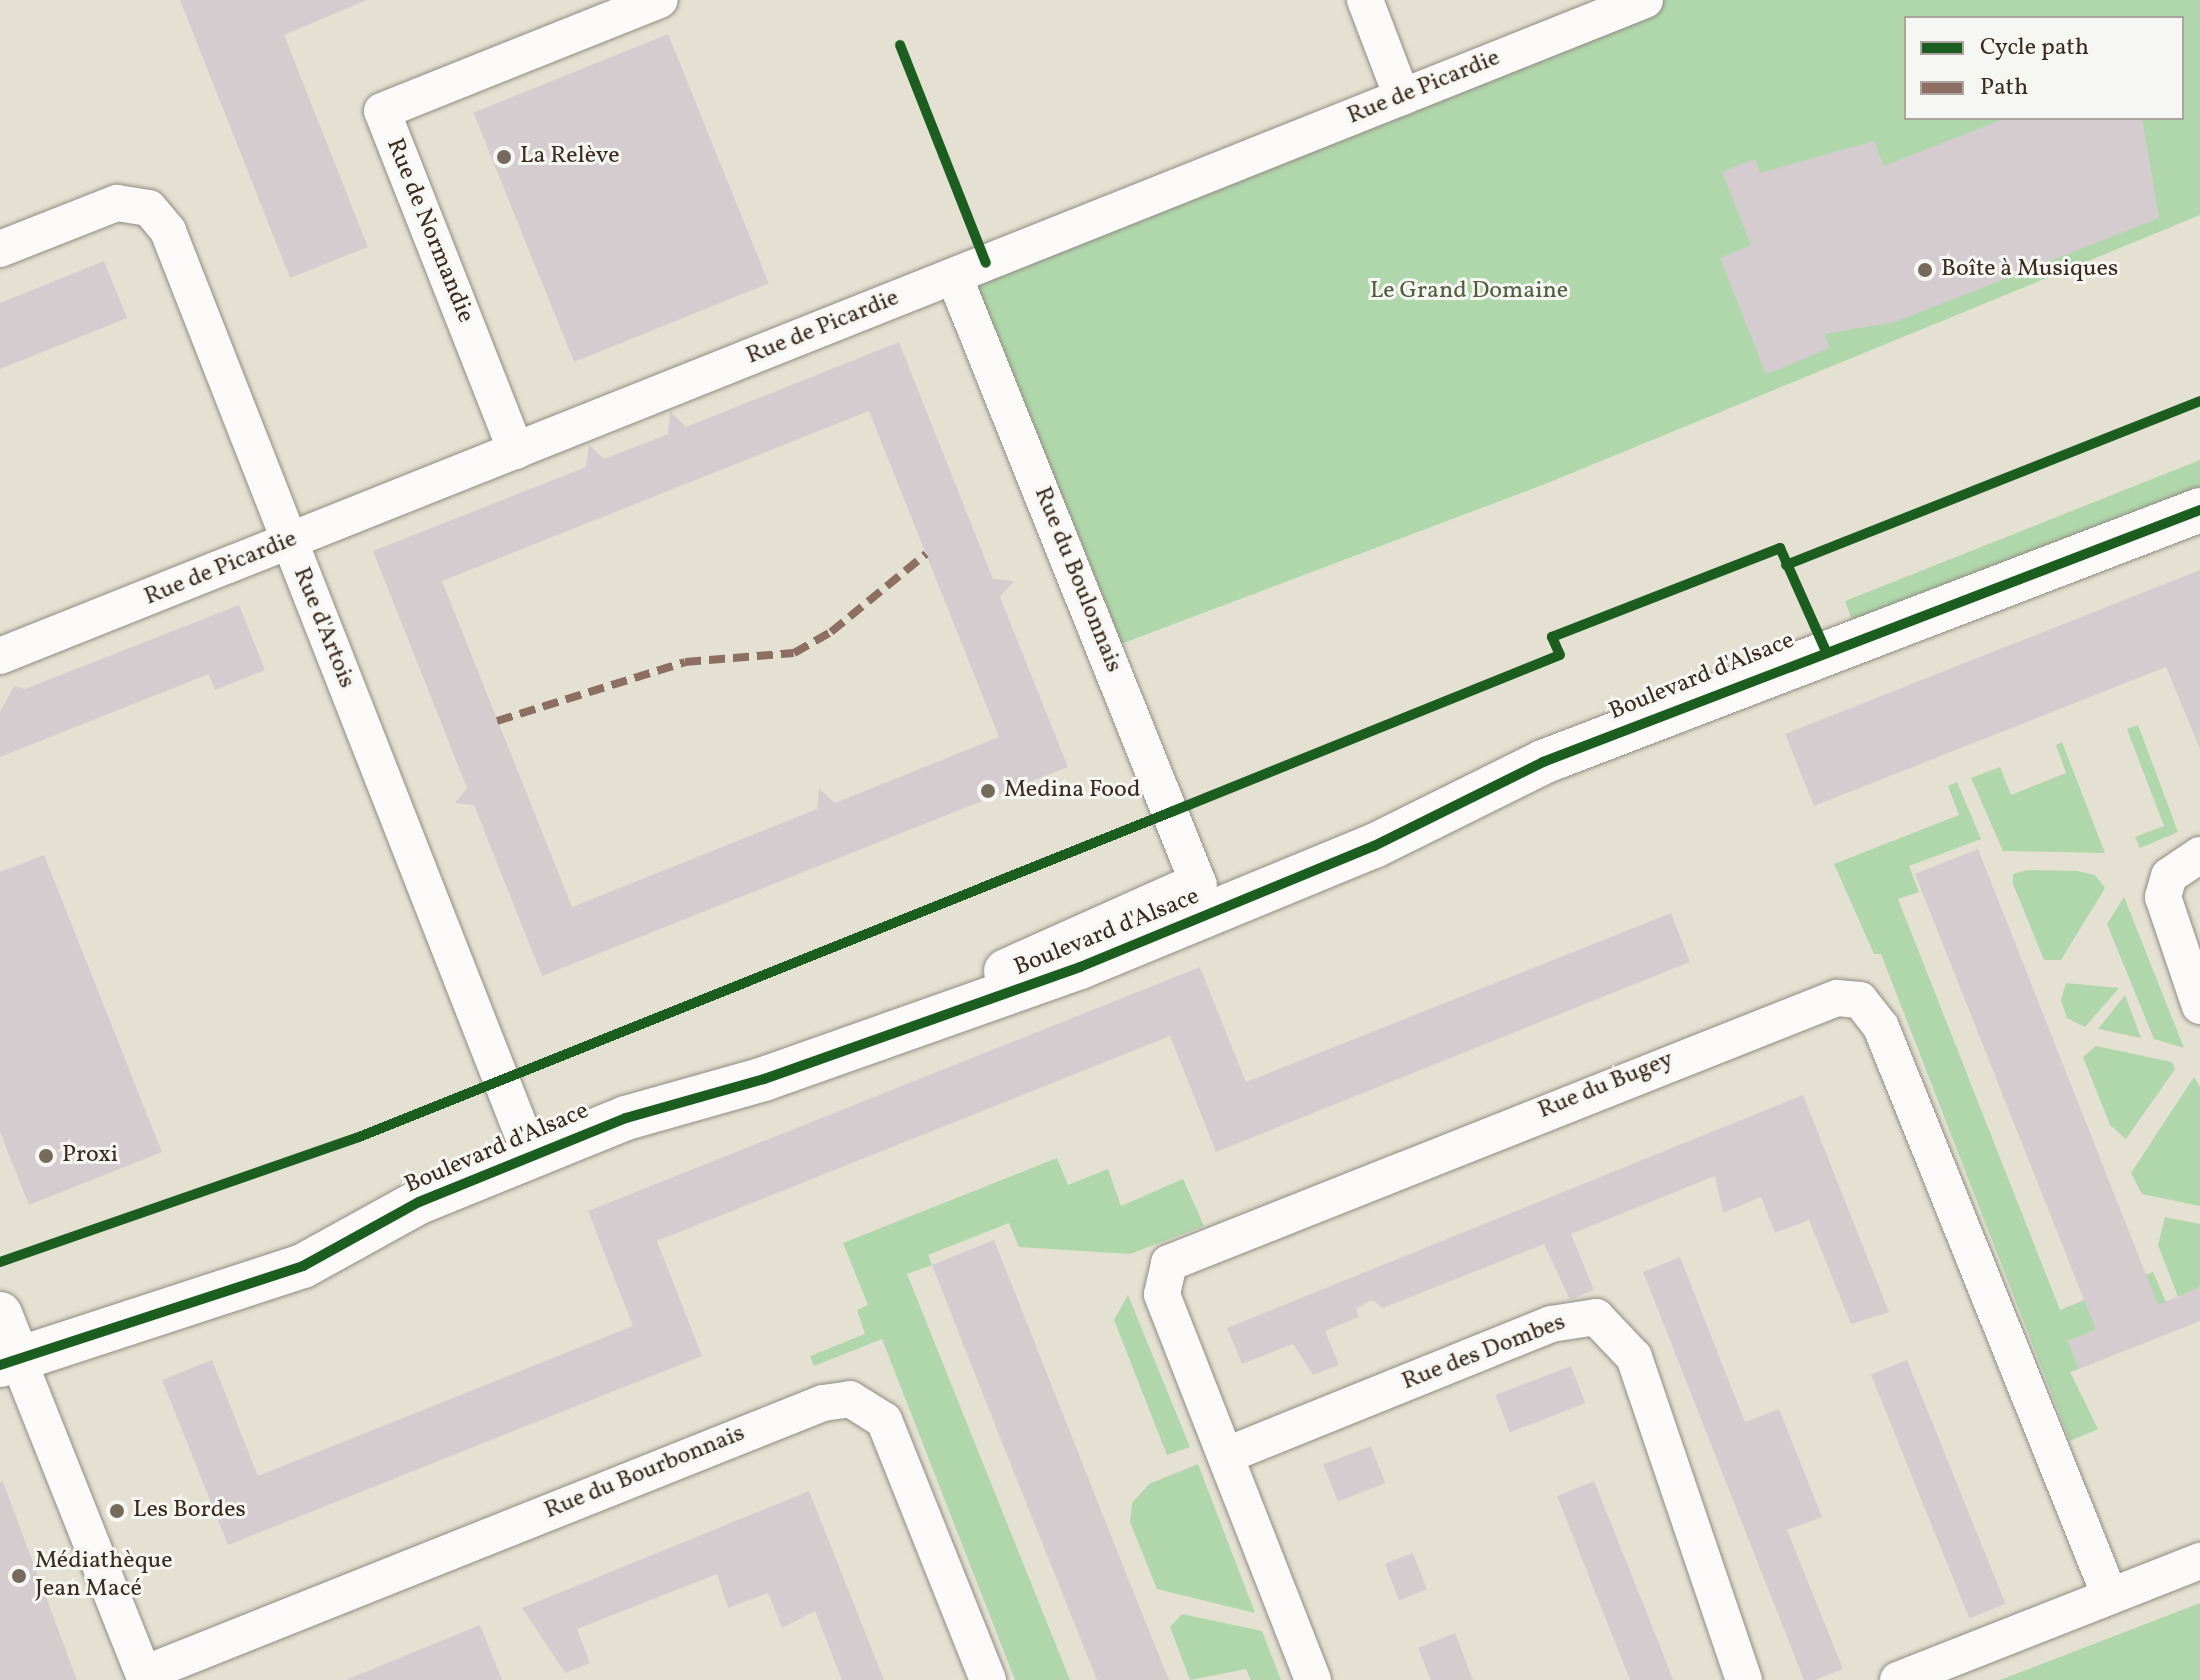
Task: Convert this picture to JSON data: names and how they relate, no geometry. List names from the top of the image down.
{
  "streets": {
    "street": [
      "Rue de Picardie",
      "Rue de Normandie",
      "Rue du Boulonnais",
      "Rue d'Artois",
      "Boulevard d'Alsace",
      "Rue du Bugey",
      "Rue des Dombes",
      "Rue du Bourbonnais"
    ]
  },
  "crossings": [
    ["Rue de Picardie", "Rue de Normandie"],
    ["Rue de Picardie", "Rue du Boulonnais"],
    ["Rue de Picardie", "Rue d'Artois"],
    ["Rue du Boulonnais", "Boulevard d'Alsace"],
    ["Rue d'Artois", "Boulevard d'Alsace"],
    ["Rue du Bugey", "Rue des Dombes"]
  ],
  "parks": ["Le Grand Domaine"],
  "places": [
    "La Relève",
    "Boîte à Musiques",
    "Medina Food",
    "Proxi",
    "Les Bordes",
    "Médiathèque Jean Macé"
  ],
  "legend": ["Cycle path", "Path"]
}
